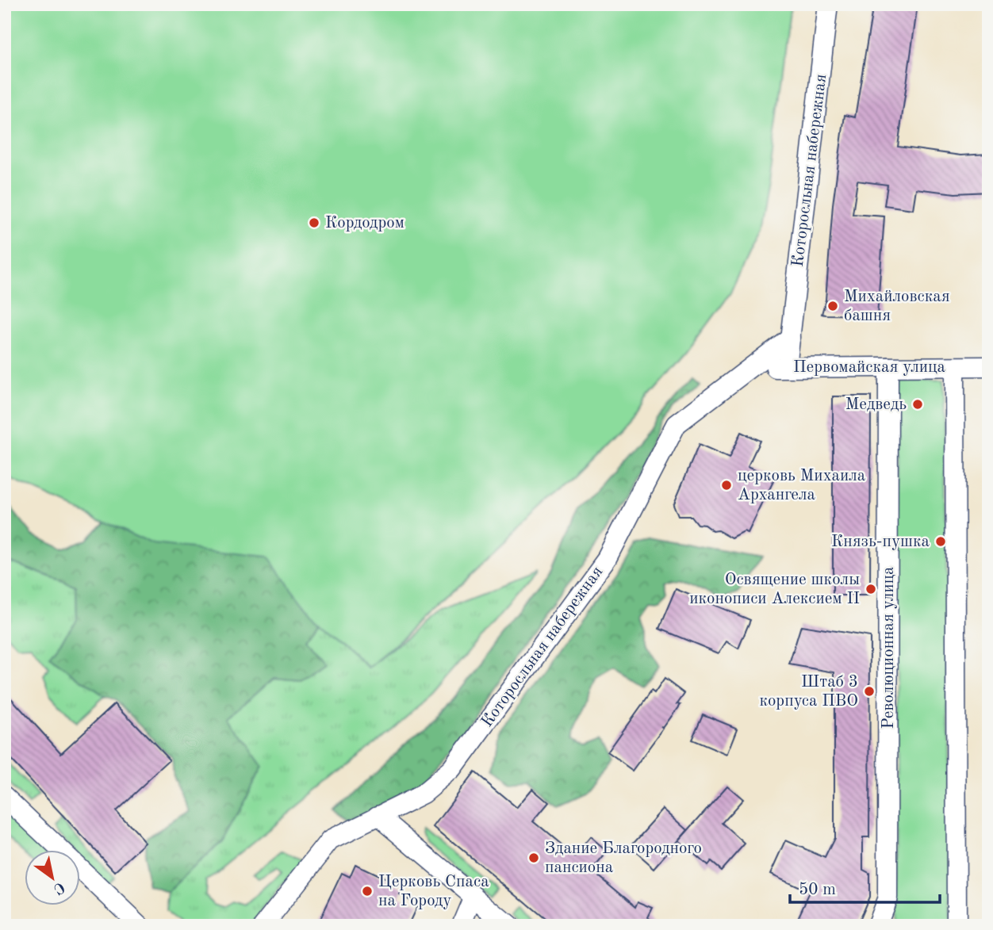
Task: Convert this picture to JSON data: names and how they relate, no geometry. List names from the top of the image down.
{
  "streets": {
    "street": ["Которосльная набережная", "Первомайская улица", "Революционная улица"]
  },
  "crossings": [
    ["Которосльная набережная", "Первомайская улица"],
    ["Первомайская улица", "Революционная улица"]
  ],
  "places": [
    "Кордодром",
    "Михайловская башня",
    "Медведь",
    "церковь Михаила Архангела",
    "Князь-пушка",
    "Освящение школы иконописи Алексием II",
    "Штаб 3 корпуса ПВО",
    "Здание Благородного пансиона",
    "Церковь Спаса на Городу"
  ],
  "scale_bar": "50 m",
  "north": "bottom right"
}
